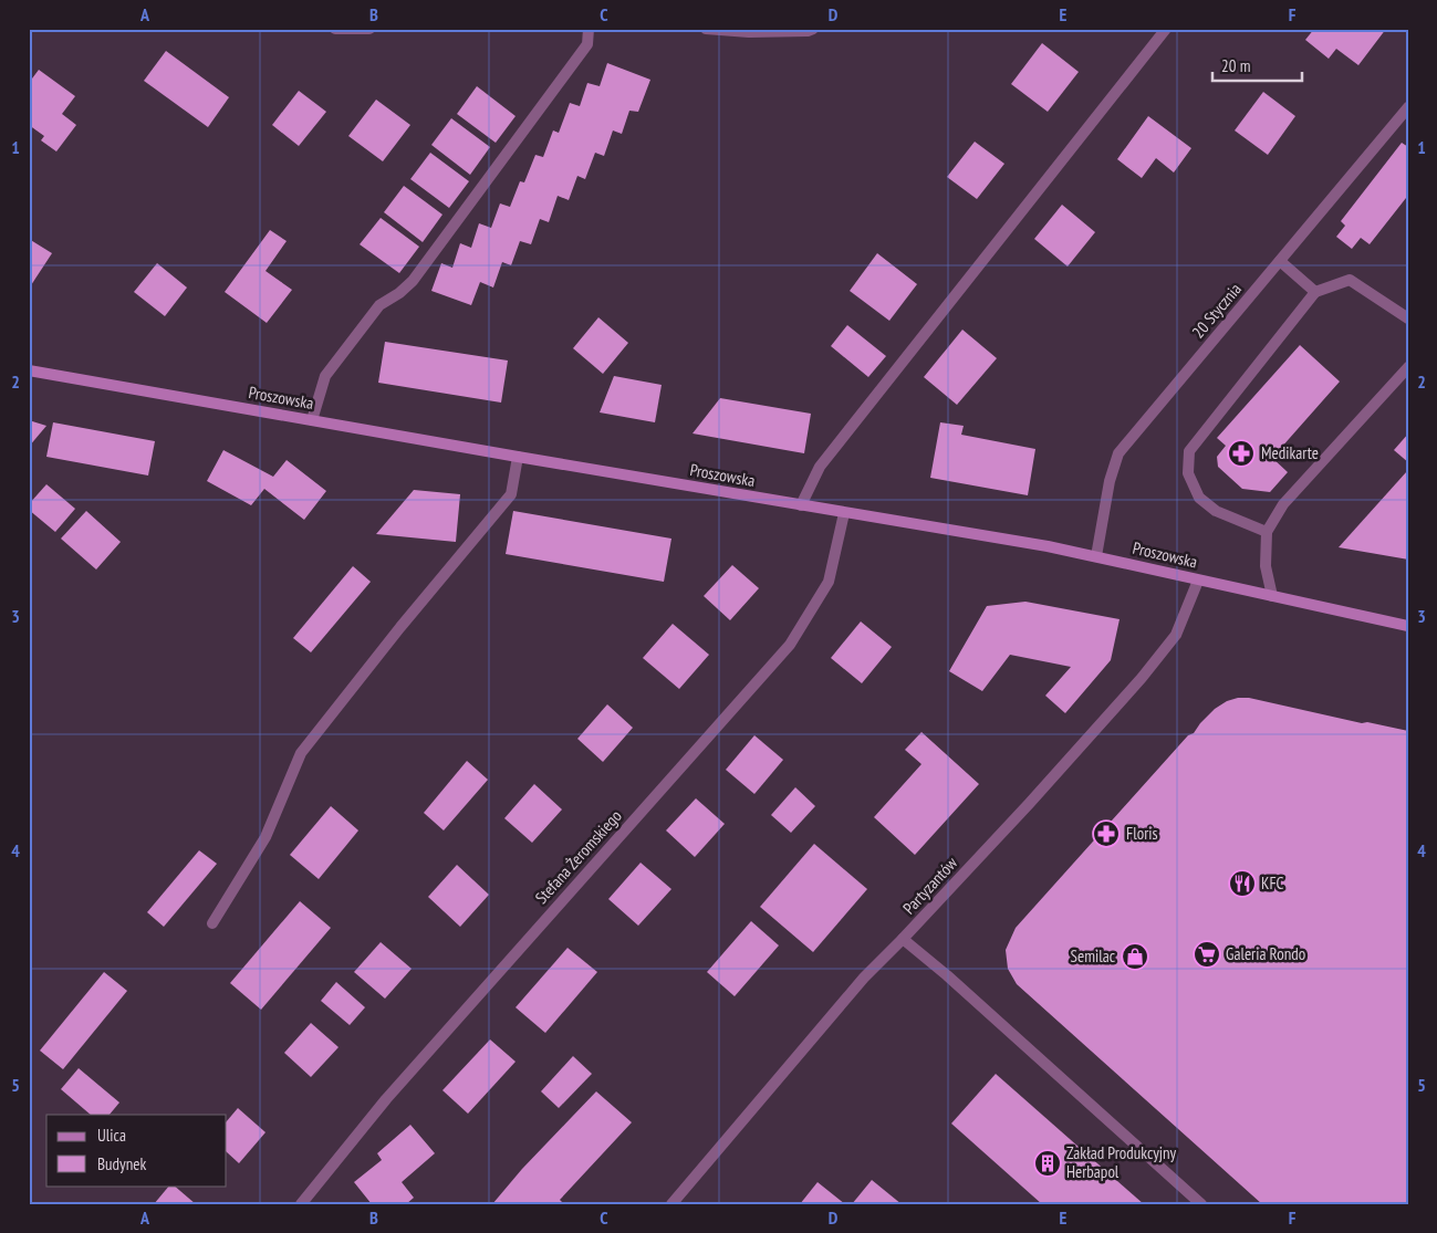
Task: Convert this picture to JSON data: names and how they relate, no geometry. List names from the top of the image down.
{
  "streets": {
    "main road": ["Proszowska"],
    "street": ["20 Stycznia", "Stefana Żeromskiego", "Partyzantów"]
  },
  "crossings": [
    ["20 Stycznia", "Proszowska"],
    ["Proszowska", "Stefana Żeromskiego"],
    ["Proszowska", "Partyzantów"]
  ],
  "places": {
    "pharmacy": ["Medikarte", "Floris"],
    "restaurant": ["KFC"],
    "supermarket": ["Galeria Rondo"],
    "shop": ["Semilac"],
    "building": ["Zakład Produkcyjny Herbapol"]
  },
  "legend": ["Ulica", "Budynek"],
  "scale_bar": "20 m",
  "grid": {
    "columns": [
      "A",
      "B",
      "C",
      "D",
      "E",
      "F"
    ],
    "rows": [
      "1",
      "2",
      "3",
      "4",
      "5"
    ]
  }
}
